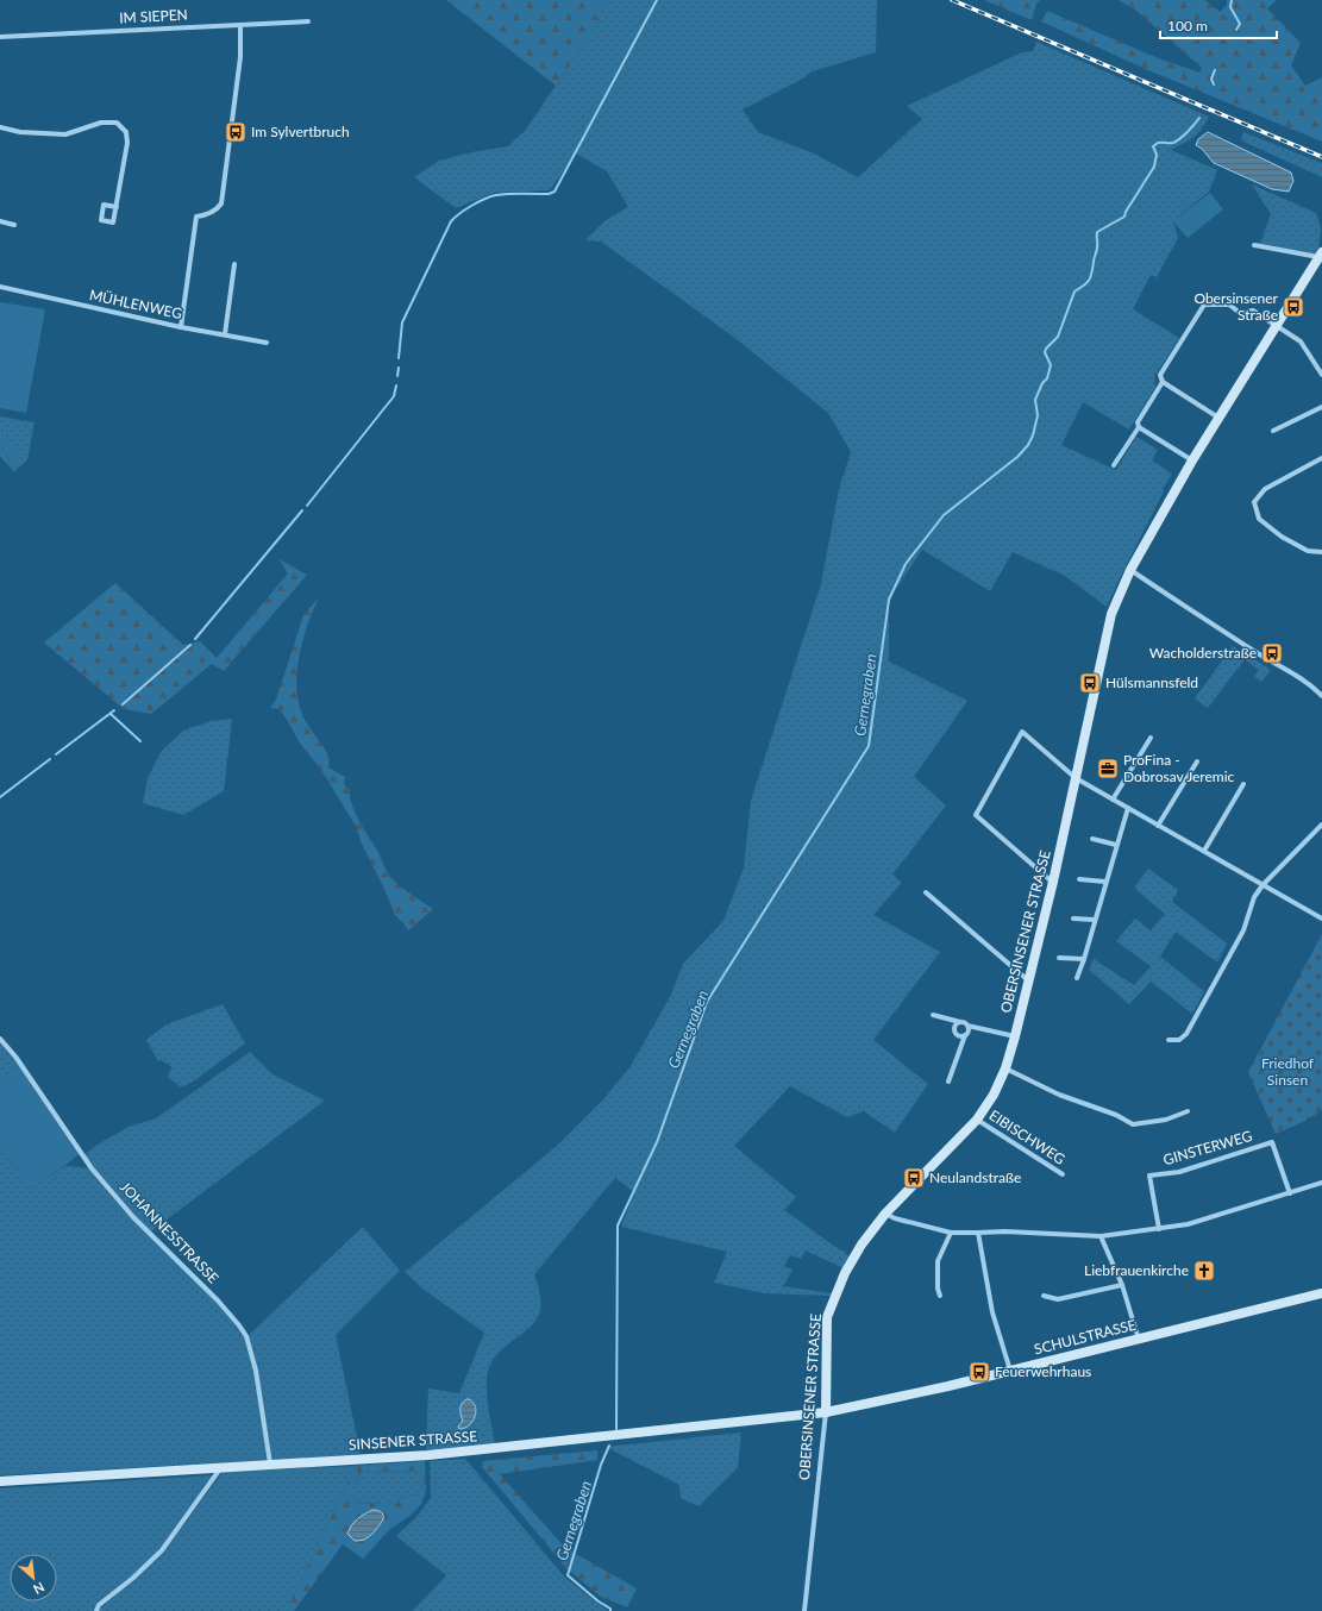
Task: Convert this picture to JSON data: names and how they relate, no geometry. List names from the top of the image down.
{
  "streets": {
    "main road": ["OBERSINSENER STRASSE", "SCHULSTRASSE", "SINSENER STRASSE"],
    "street": [
      "IM SIEPEN",
      "MÜHLENWEG",
      "EIBISCHWEG",
      "GINSTERWEG",
      "JOHANNESSTRASSE"
    ]
  },
  "crossings": [
    ["OBERSINSENER STRASSE", "EIBISCHWEG"],
    ["OBERSINSENER STRASSE", "SCHULSTRASSE"],
    ["OBERSINSENER STRASSE", "SINSENER STRASSE"],
    ["JOHANNESSTRASSE", "SINSENER STRASSE"],
    ["SCHULSTRASSE", "SINSENER STRASSE"]
  ],
  "water": ["Gernegraben"],
  "parks": ["Friedhof Sinsen"],
  "places": {
    "bus stop": [
      "Im Sylvertbruch",
      "Obersinsener Straße",
      "Wacholderstraße",
      "Hülsmannsfeld",
      "Neulandstraße",
      "Feuerwehrhaus"
    ],
    "office": ["ProFina - Dobrosav Jeremic"],
    "church": ["Liebfrauenkirche"]
  },
  "scale_bar": "100 m",
  "north": "bottom right"
}
